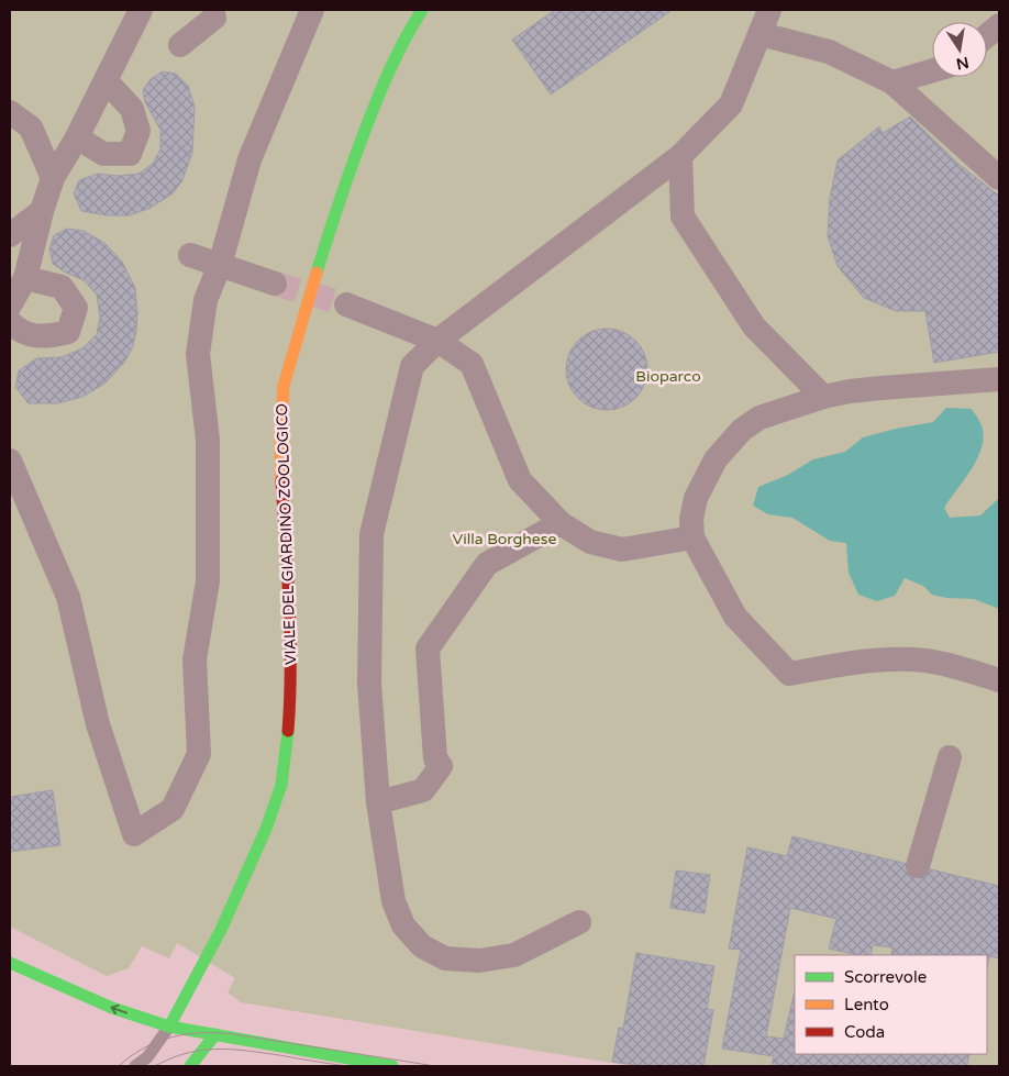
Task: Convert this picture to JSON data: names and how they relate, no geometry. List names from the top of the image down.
{
  "streets": {
    "street": ["VIALE DEL GIARDINO ZOOLOGICO"]
  },
  "parks": ["Bioparco", "Villa Borghese"],
  "legend": ["Scorrevole", "Lento", "Coda"],
  "north": "bottom"
}
